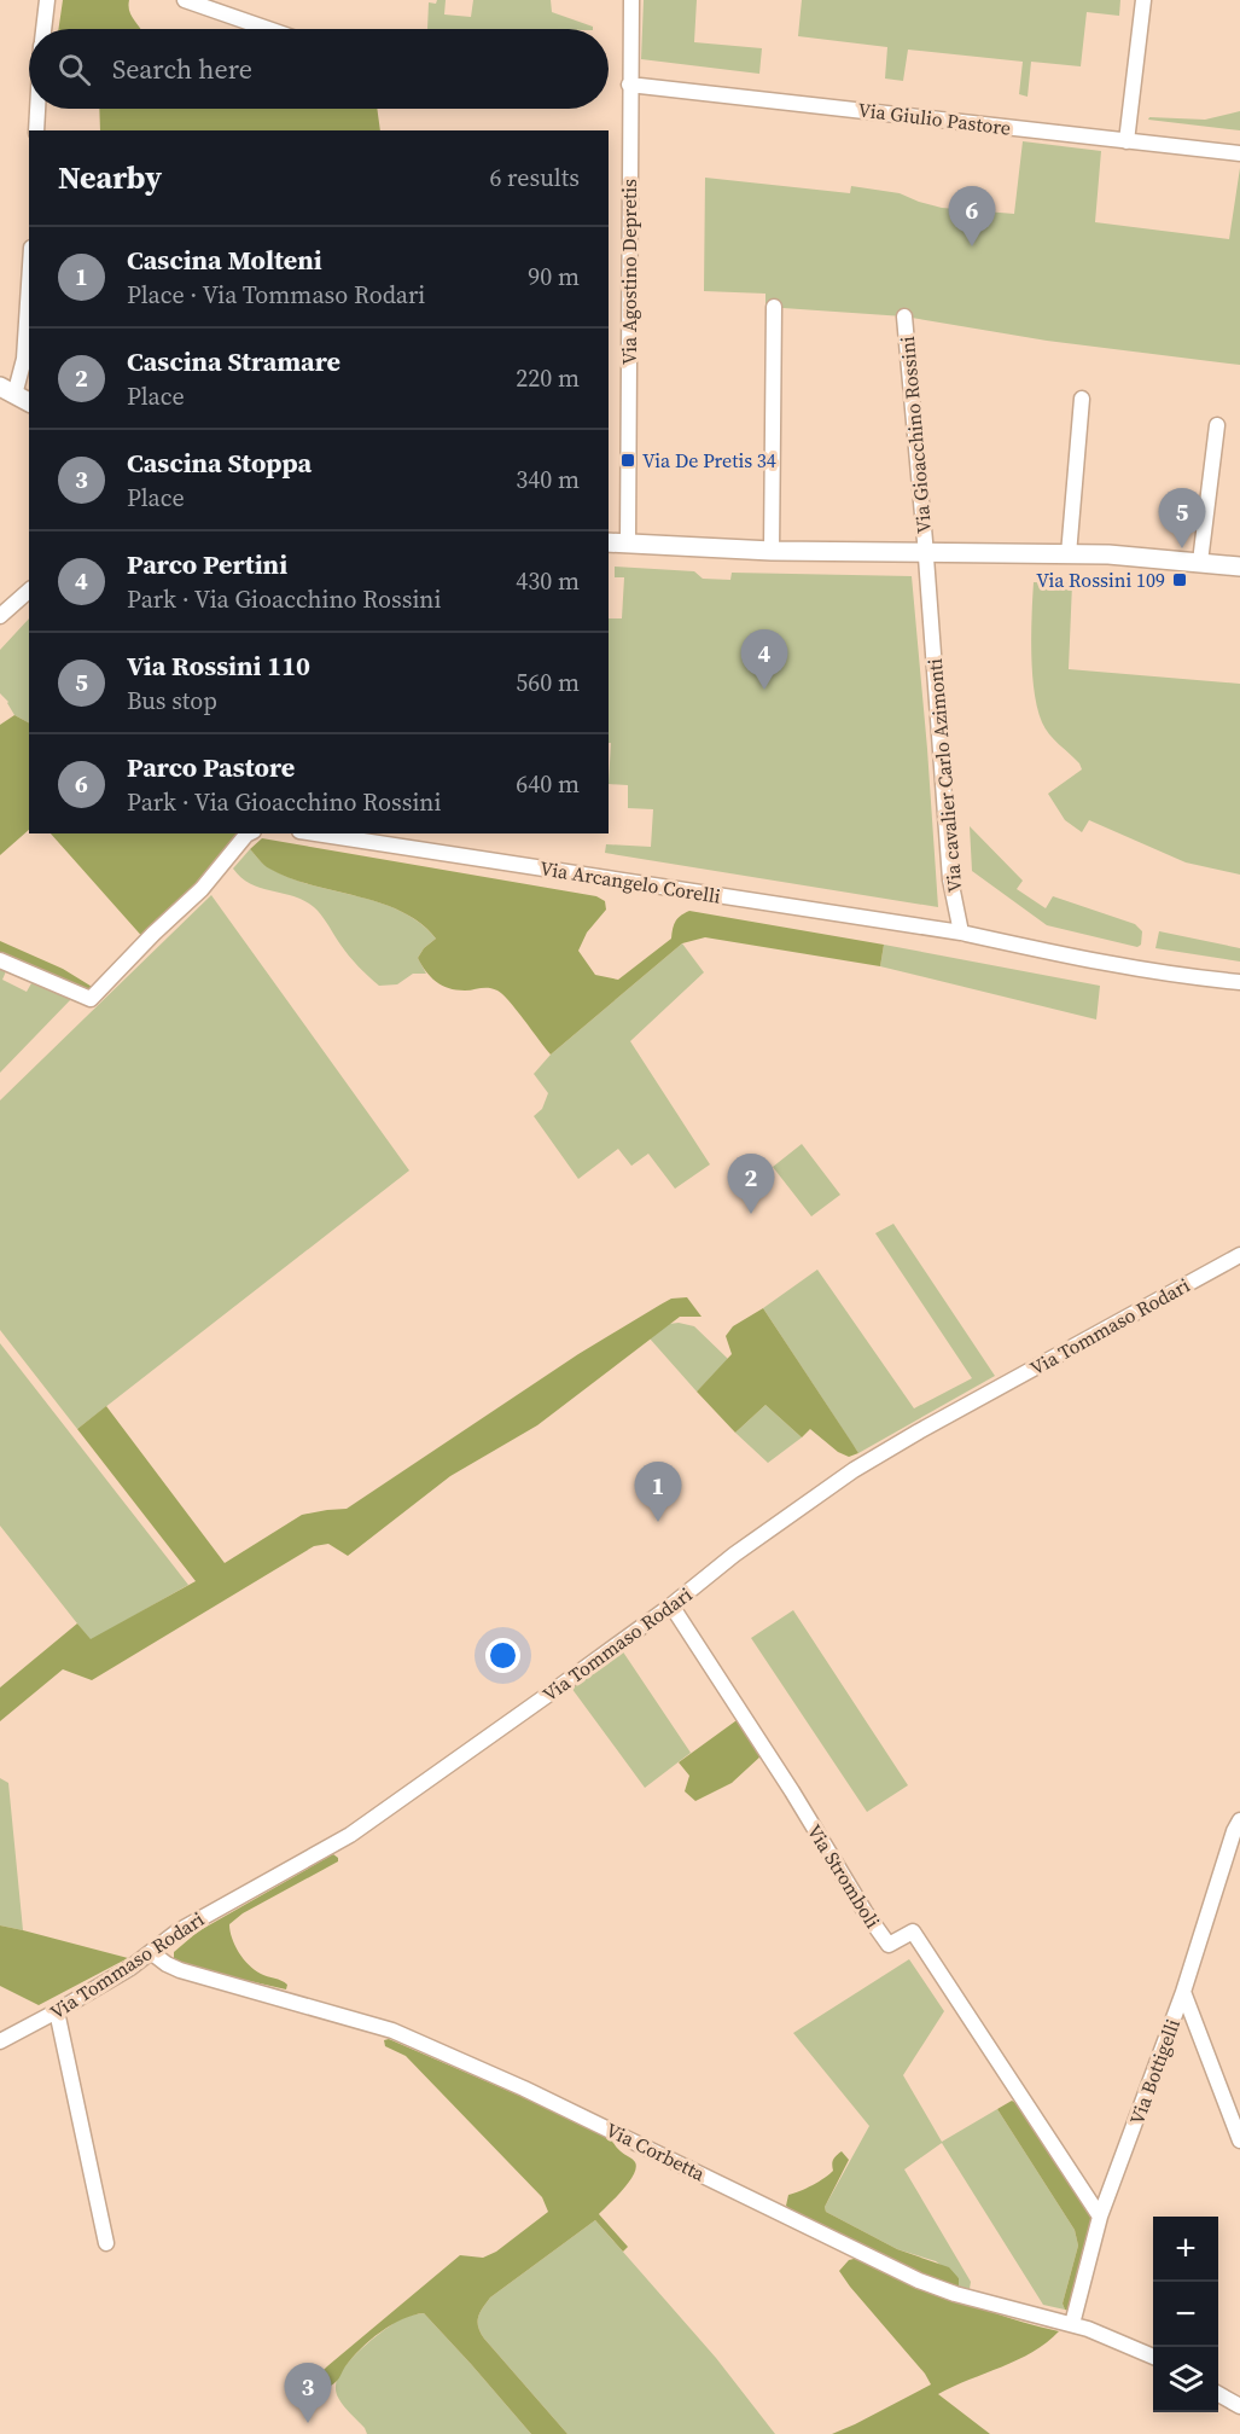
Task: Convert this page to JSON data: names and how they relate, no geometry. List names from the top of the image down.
{
  "streets": {
    "street": [
      "Via Giulio Pastore",
      "Via Agostino Depretis",
      "Via Gioacchino Rossini",
      "Via cavalier Carlo Azimonti",
      "Via Arcangelo Corelli",
      "Via Tommaso Rodari",
      "Via Stromboli",
      "Via Bottigelli",
      "Via Corbetta"
    ]
  },
  "crossings": [
    ["Via Giulio Pastore", "Via Agostino Depretis"],
    ["Via Agostino Depretis", "Via Gioacchino Rossini"],
    ["Via Gioacchino Rossini", "Via cavalier Carlo Azimonti"],
    ["Via cavalier Carlo Azimonti", "Via Arcangelo Corelli"],
    ["Via Tommaso Rodari", "Via Stromboli"],
    ["Via Tommaso Rodari", "Via Corbetta"],
    ["Via Stromboli", "Via Bottigelli"],
    ["Via Bottigelli", "Via Corbetta"]
  ],
  "places": {
    "transit": ["Via De Pretis 34", "Via Rossini 109"]
  },
  "page": {
    "search": "Search here",
    "heading": ["Nearby", "6 results"],
    "pins": [
      "6",
      "5",
      "4",
      "2",
      "1",
      "3"
    ],
    "list": [
      {
        "mark": "1",
        "name": "Cascina Molteni",
        "note": "Place · Via Tommaso Rodari",
        "value": "90 m"
      },
      {
        "mark": "2",
        "name": "Cascina Stramare",
        "note": "Place",
        "value": "220 m"
      },
      {
        "mark": "3",
        "name": "Cascina Stoppa",
        "note": "Place",
        "value": "340 m"
      },
      {
        "mark": "4",
        "name": "Parco Pertini",
        "note": "Park · Via Gioacchino Rossini",
        "value": "430 m"
      },
      {
        "mark": "5",
        "name": "Via Rossini 110",
        "note": "Bus stop",
        "value": "560 m"
      },
      {
        "mark": "6",
        "name": "Parco Pastore",
        "note": "Park · Via Gioacchino Rossini",
        "value": "640 m"
      }
    ],
    "map_buttons": ["+", "−"]
  }
}
